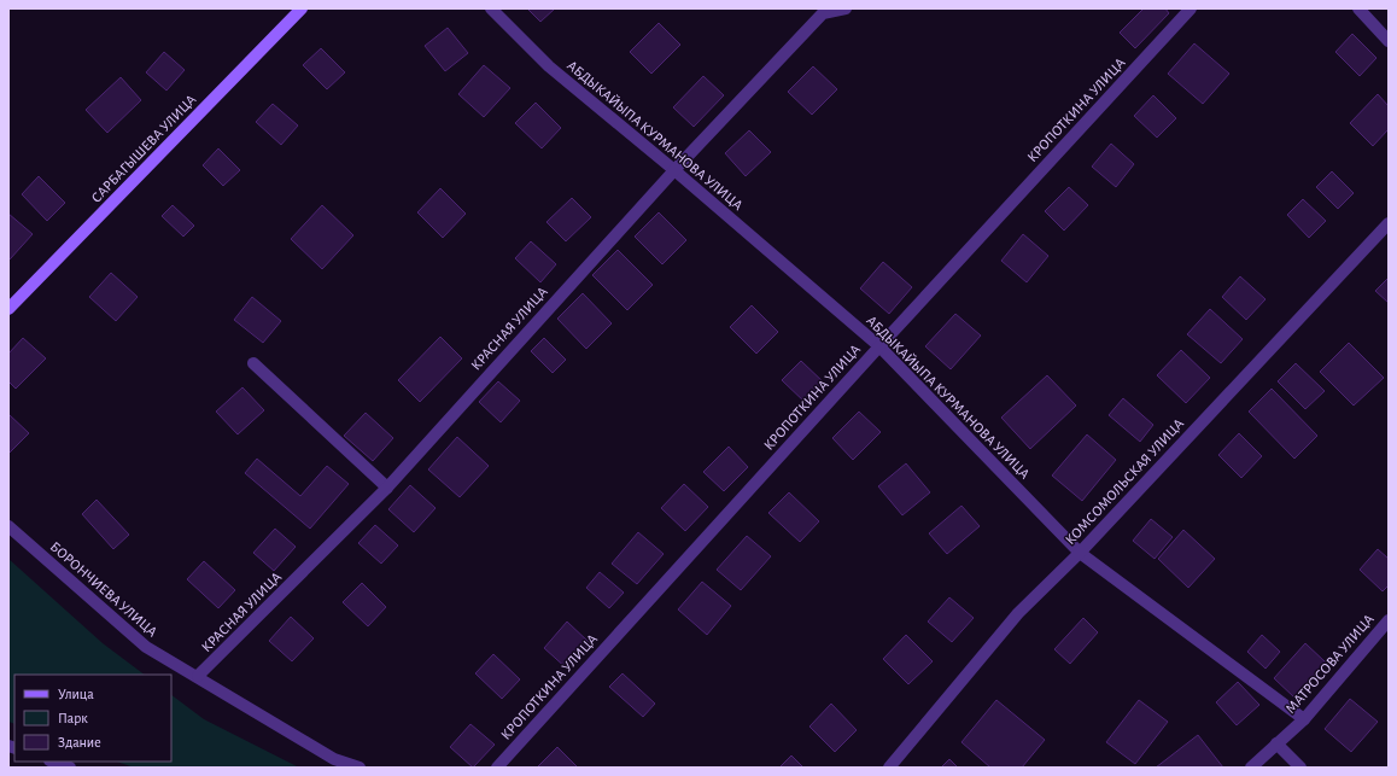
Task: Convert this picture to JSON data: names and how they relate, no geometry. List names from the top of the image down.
{
  "streets": {
    "street": [
      "КРОПОТКИНА УЛИЦА",
      "АБДЫКАЙЫПА КУРМАНОВА УЛИЦА",
      "САРБАГЫШЕВА УЛИЦА",
      "КРАСНАЯ УЛИЦА",
      "КОМСОМОЛЬСКАЯ УЛИЦА",
      "БОРОНЧИЕВА УЛИЦА",
      "МАТРОСОВА УЛИЦА"
    ]
  },
  "crossings": [
    ["КРОПОТКИНА УЛИЦА", "АБДЫКАЙЫПА КУРМАНОВА УЛИЦА"],
    ["АБДЫКАЙЫПА КУРМАНОВА УЛИЦА", "КРАСНАЯ УЛИЦА"],
    ["АБДЫКАЙЫПА КУРМАНОВА УЛИЦА", "КОМСОМОЛЬСКАЯ УЛИЦА"],
    ["АБДЫКАЙЫПА КУРМАНОВА УЛИЦА", "МАТРОСОВА УЛИЦА"],
    ["КРАСНАЯ УЛИЦА", "БОРОНЧИЕВА УЛИЦА"]
  ],
  "legend": ["Улица", "Парк", "Здание"]
}
